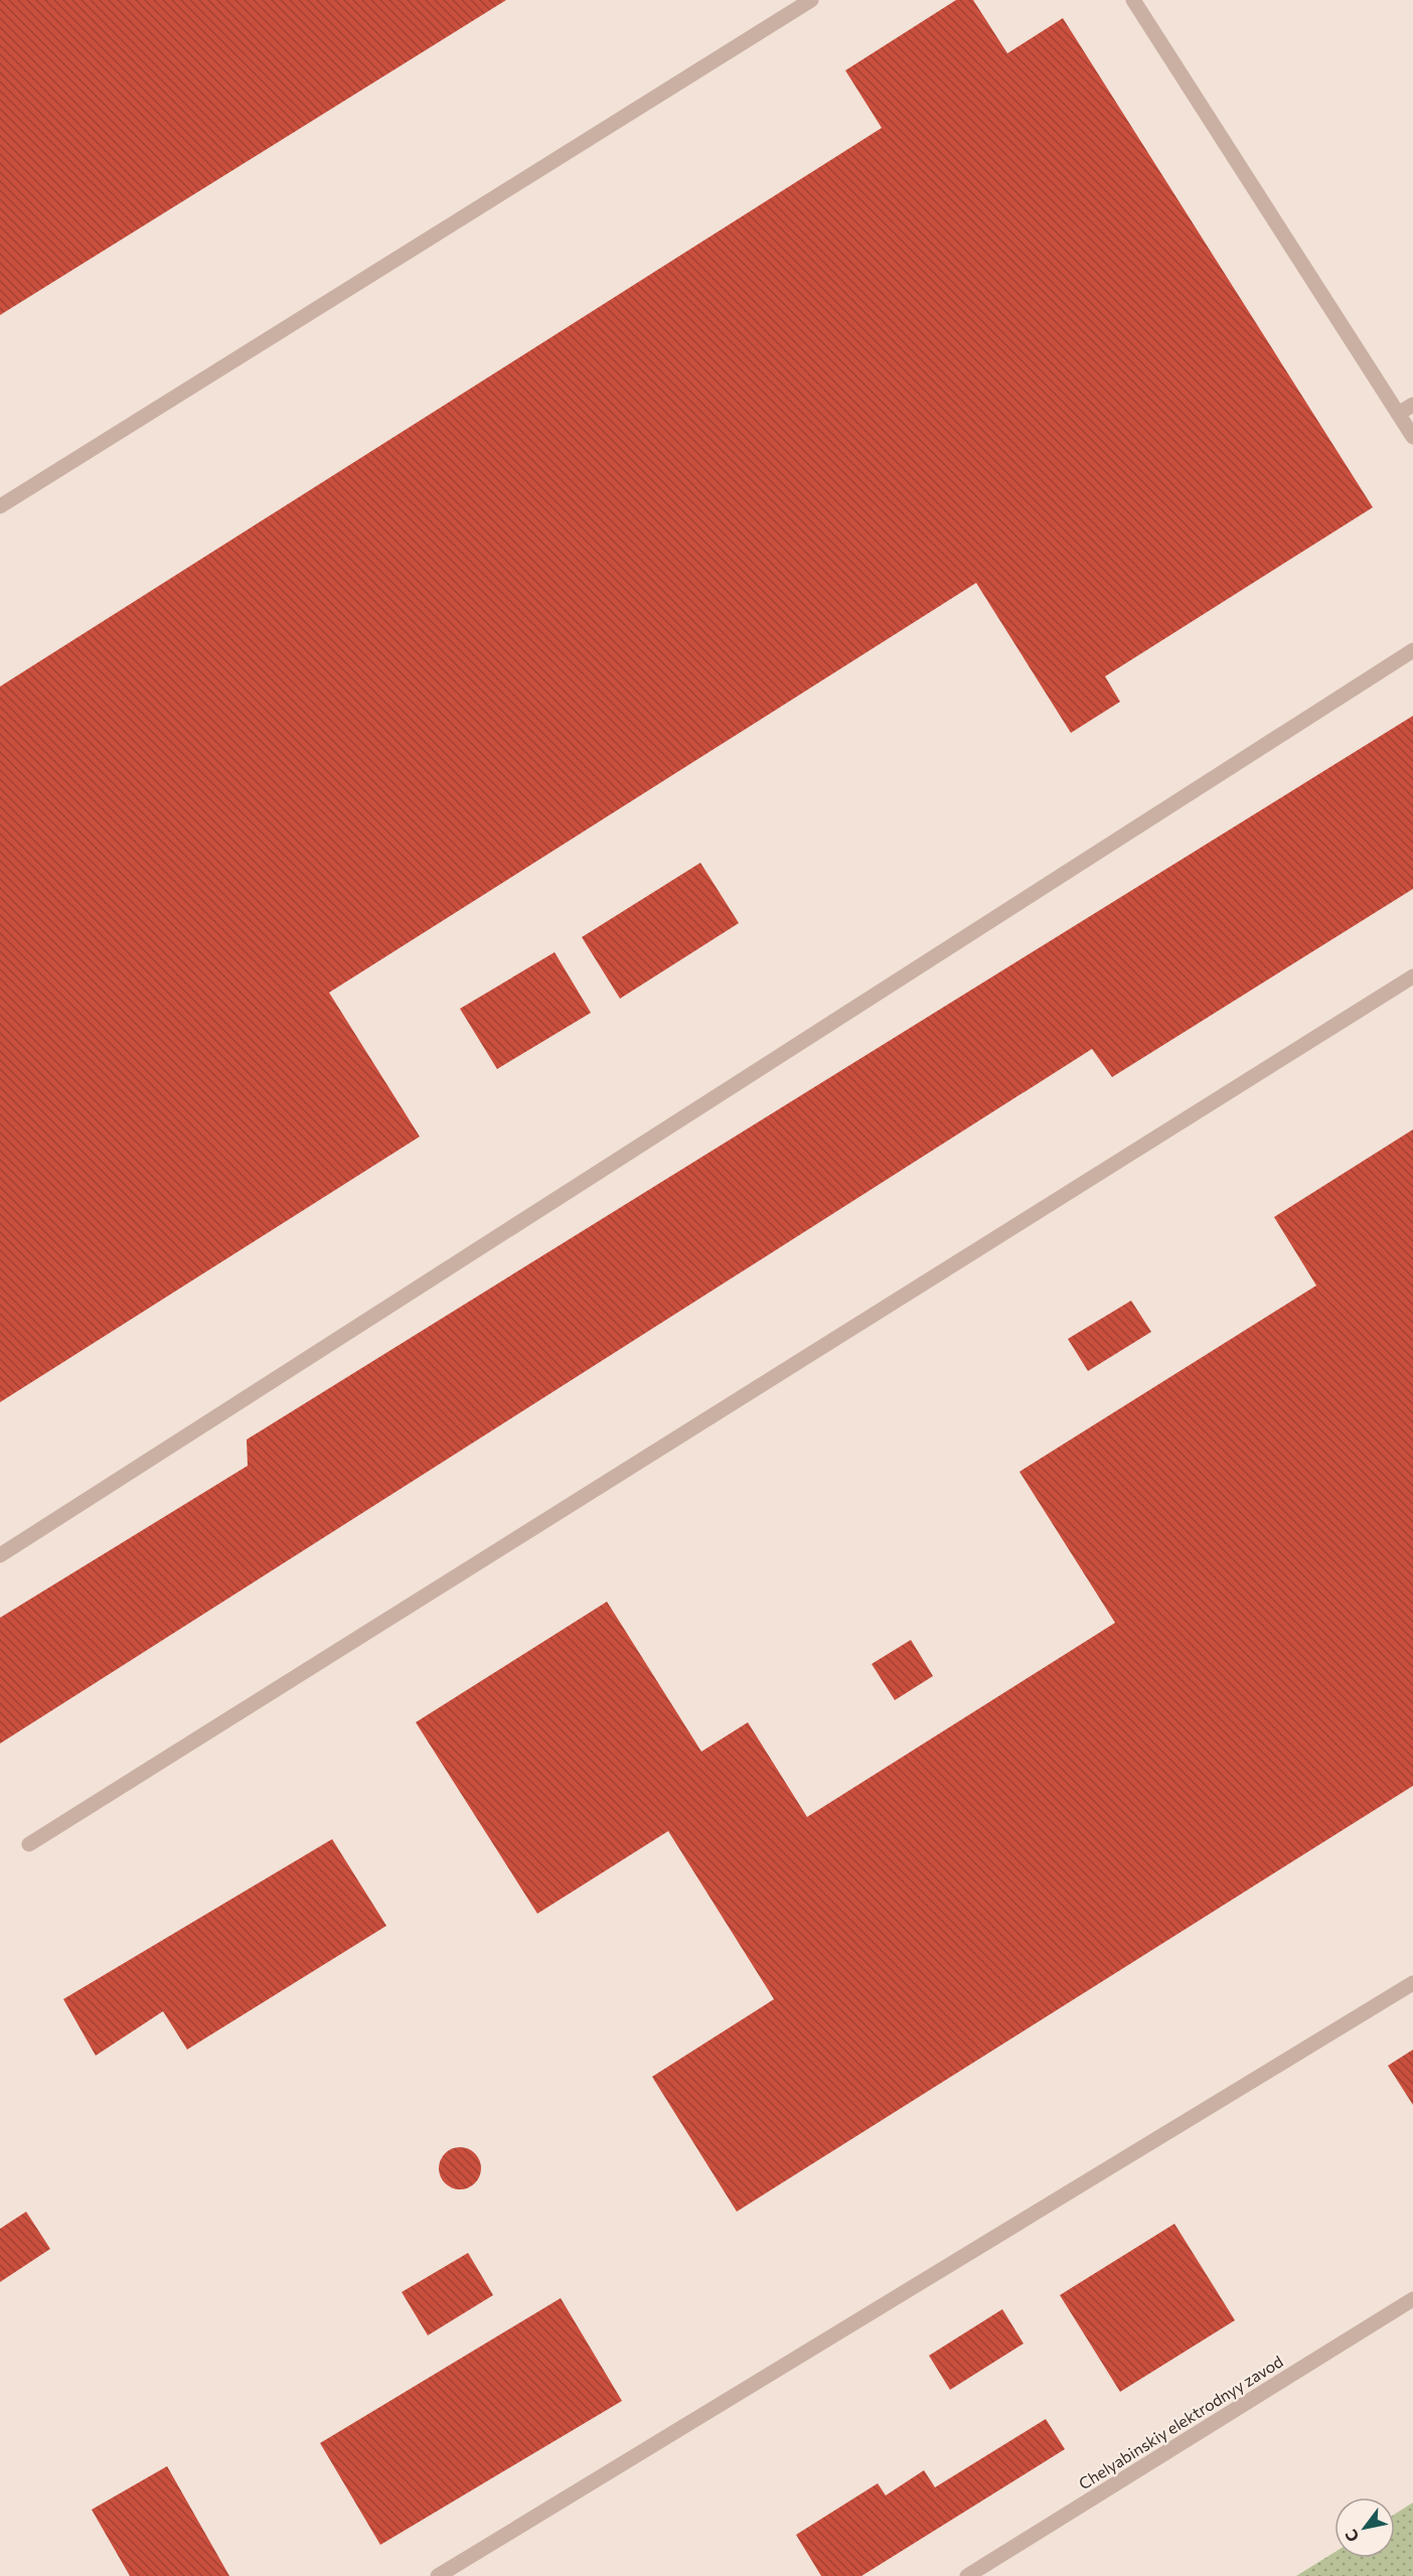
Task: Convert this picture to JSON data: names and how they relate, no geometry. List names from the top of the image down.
{
  "streets": {
    "street": ["Chelyabinskiy elektrodnyy zavod"]
  },
  "north": "bottom left"
}
